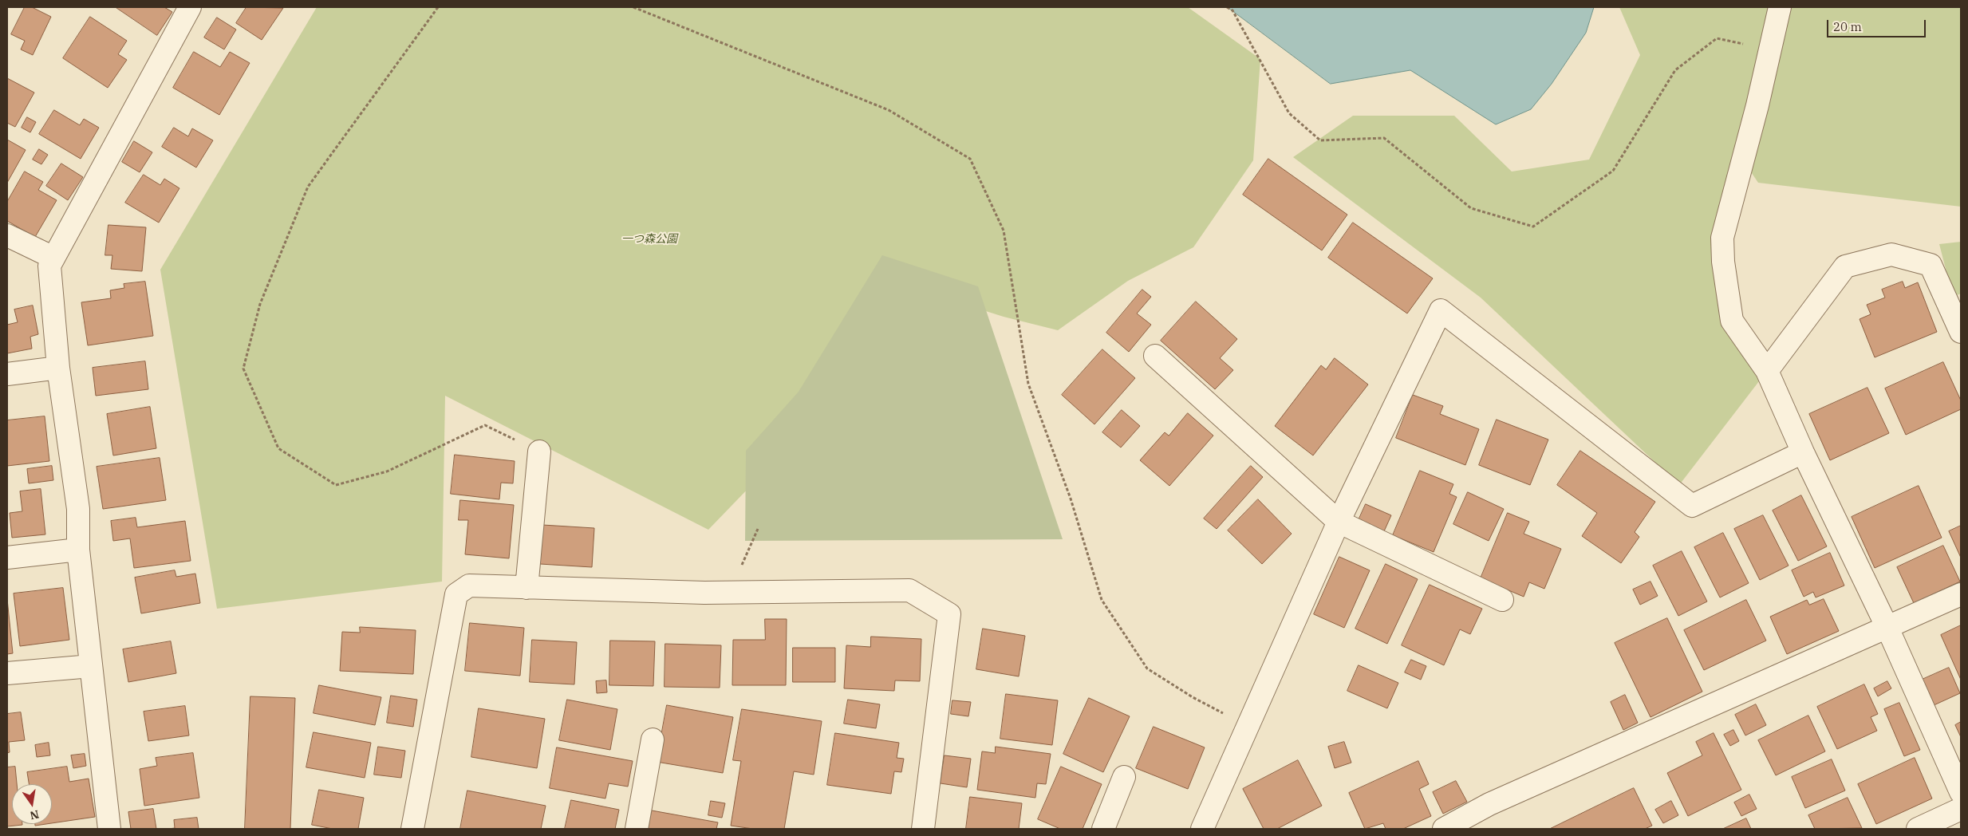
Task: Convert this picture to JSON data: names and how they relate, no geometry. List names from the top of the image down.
{
  "parks": ["一つ森公園"],
  "scale_bar": "20 m",
  "north": "bottom"
}
